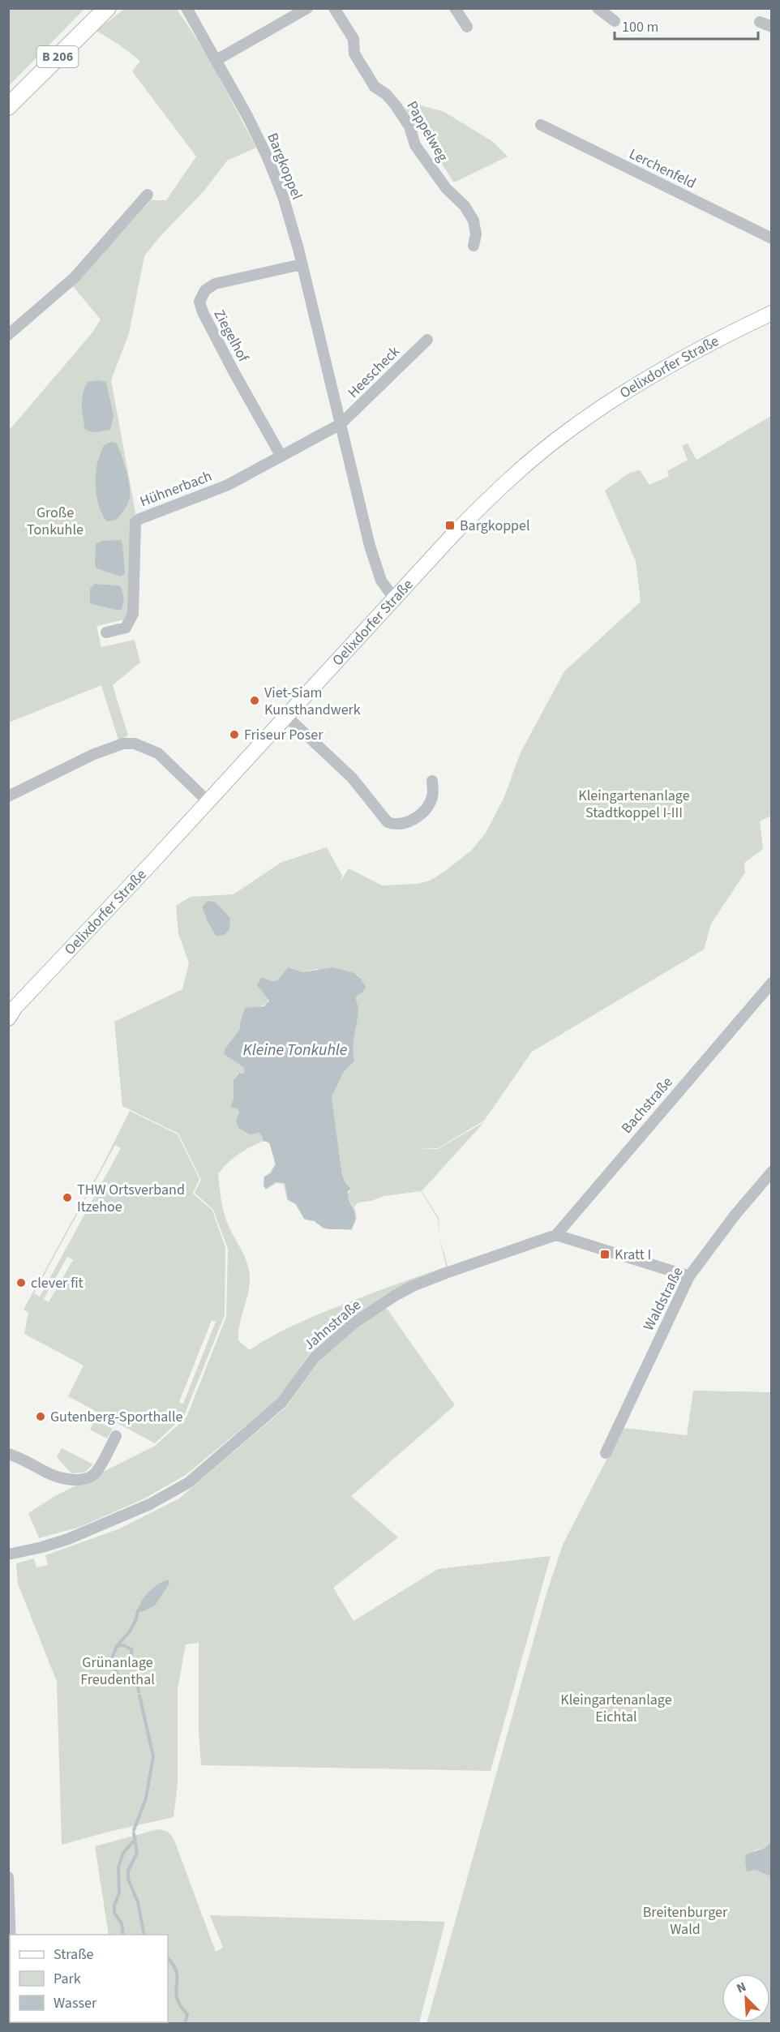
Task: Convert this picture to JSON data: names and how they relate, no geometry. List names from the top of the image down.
{
  "streets": {
    "main road": ["B 206"],
    "street": [
      "Pappelweg",
      "Bargkoppel",
      "Lerchenfeld",
      "Ziegelhof",
      "Oelixdorfer Straße",
      "Heescheck",
      "Hühnerbach",
      "Bachstraße",
      "Waldstraße",
      "Jahnstraße"
    ]
  },
  "crossings": [
    ["Bargkoppel", "Ziegelhof"],
    ["Bargkoppel", "Oelixdorfer Straße"],
    ["Bargkoppel", "Heescheck"],
    ["Bargkoppel", "Hühnerbach"],
    ["Ziegelhof", "Hühnerbach"],
    ["Heescheck", "Hühnerbach"],
    ["Bachstraße", "Jahnstraße"]
  ],
  "water": ["Kleine Tonkuhle"],
  "parks": [
    "Große Tonkuhle",
    "Kleingartenanlage Stadtkoppel I-III",
    "Grünanlage Freudenthal",
    "Kleingartenanlage Eichtal",
    "Breitenburger Wald"
  ],
  "places": {
    "transit": ["Bargkoppel", "Kratt I"],
    "other": [
      "Viet-Siam Kunsthandwerk",
      "Friseur Poser",
      "THW Ortsverband Itzehoe",
      "clever fit",
      "Gutenberg-Sporthalle"
    ]
  },
  "legend": ["Straße", "Park", "Wasser"],
  "scale_bar": "100 m",
  "north": "top left"
}
